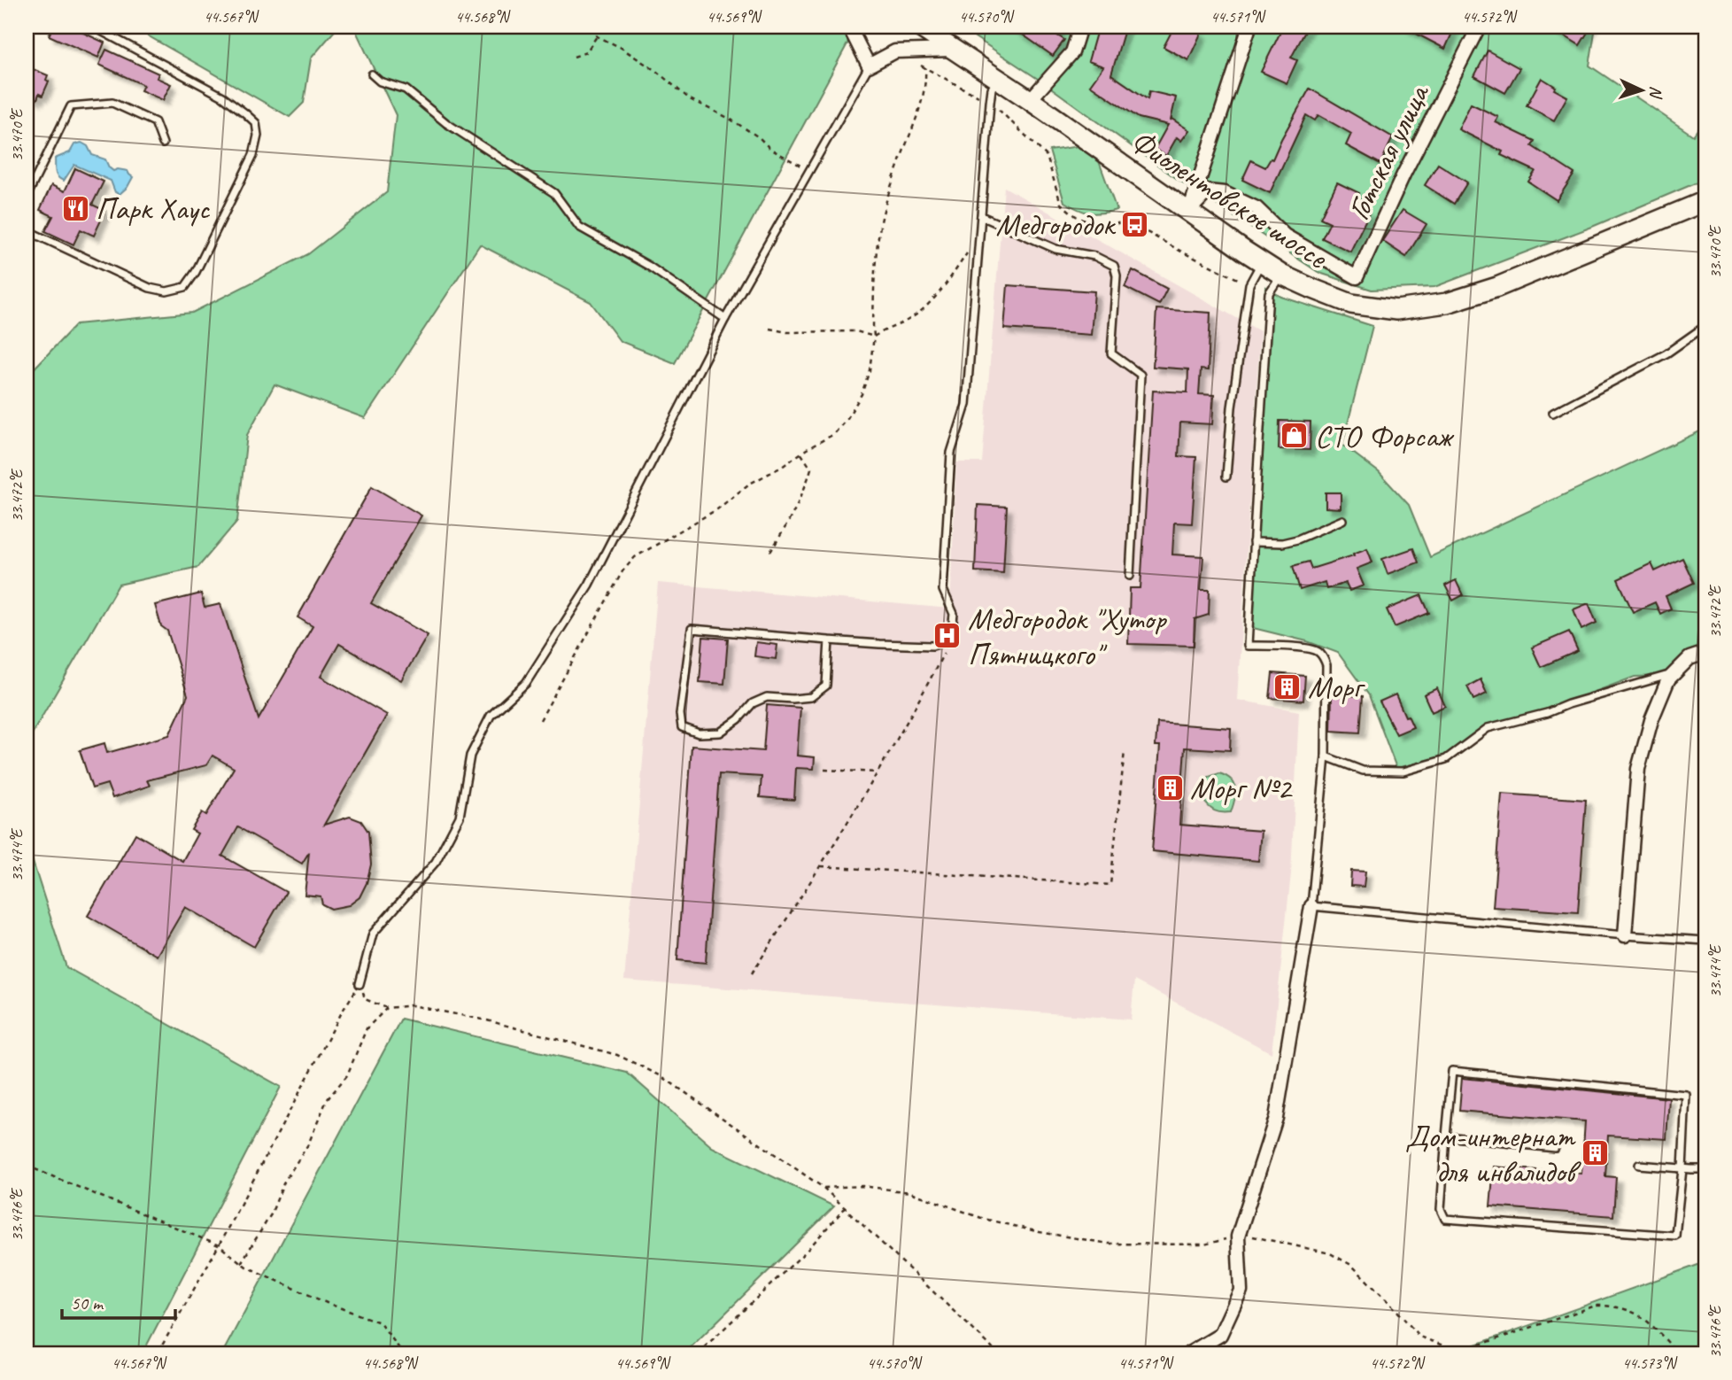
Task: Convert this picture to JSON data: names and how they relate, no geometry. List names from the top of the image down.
{
  "streets": {
    "main road": ["Фиолентовское шоссе"],
    "street": ["Готская улица"]
  },
  "crossings": [
    ["Готская улица", "Фиолентовское шоссе"]
  ],
  "places": {
    "restaurant": ["Парк Хаус"],
    "bus stop": ["Медгородок"],
    "shop": ["СТО Форсаж"],
    "hospital": ["Медгородок \"Хутор Пятницкого\""],
    "building": ["Морг", "Морг №2", "Дом-интернат для инвалидов"]
  },
  "scale_bar": "50 m",
  "north": "right",
  "coordinates": [
    "44.567°N",
    "44.568°N",
    "44.569°N",
    "44.570°N",
    "44.571°N",
    "44.572°N",
    "33.470°E",
    "33.472°E",
    "33.474°E",
    "33.476°E",
    "44.573°N"
  ]
}
